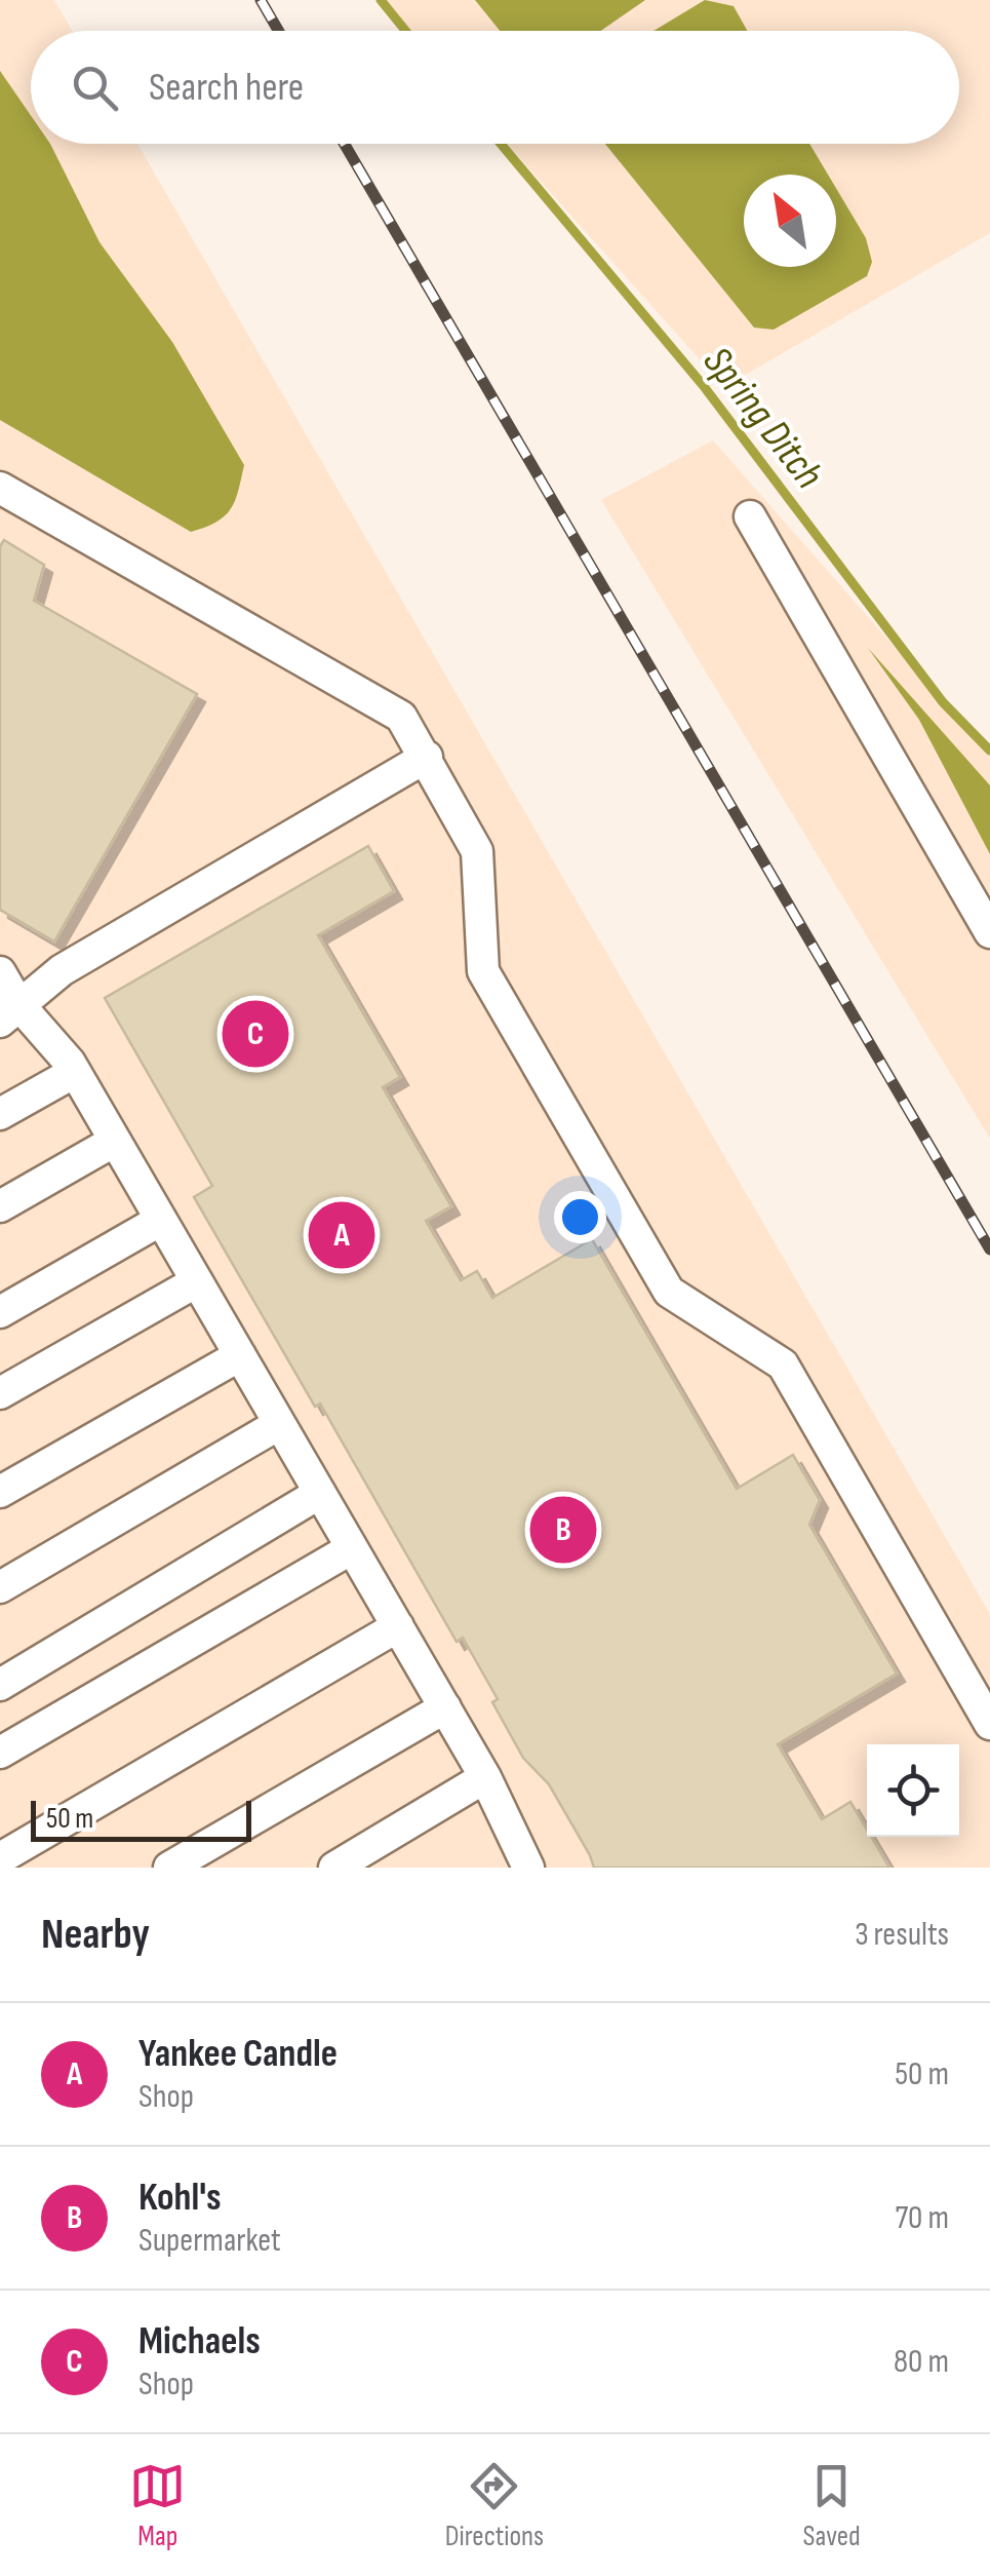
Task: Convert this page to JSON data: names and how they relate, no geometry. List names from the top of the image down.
{
  "water": ["Spring Ditch"],
  "scale_bar": "50 m",
  "north": "top left",
  "page": {
    "search": "Search here",
    "pins": ["C", "A", "B"],
    "scale": "50 m",
    "heading": ["Nearby", "3 results"],
    "list": [
      {
        "mark": "A",
        "name": "Yankee Candle",
        "note": "Shop",
        "value": "50 m"
      },
      {
        "mark": "B",
        "name": "Kohl's",
        "note": "Supermarket",
        "value": "70 m"
      },
      {
        "mark": "C",
        "name": "Michaels",
        "note": "Shop",
        "value": "80 m"
      }
    ],
    "nav": ["Map", "Directions", "Saved"]
  }
}
